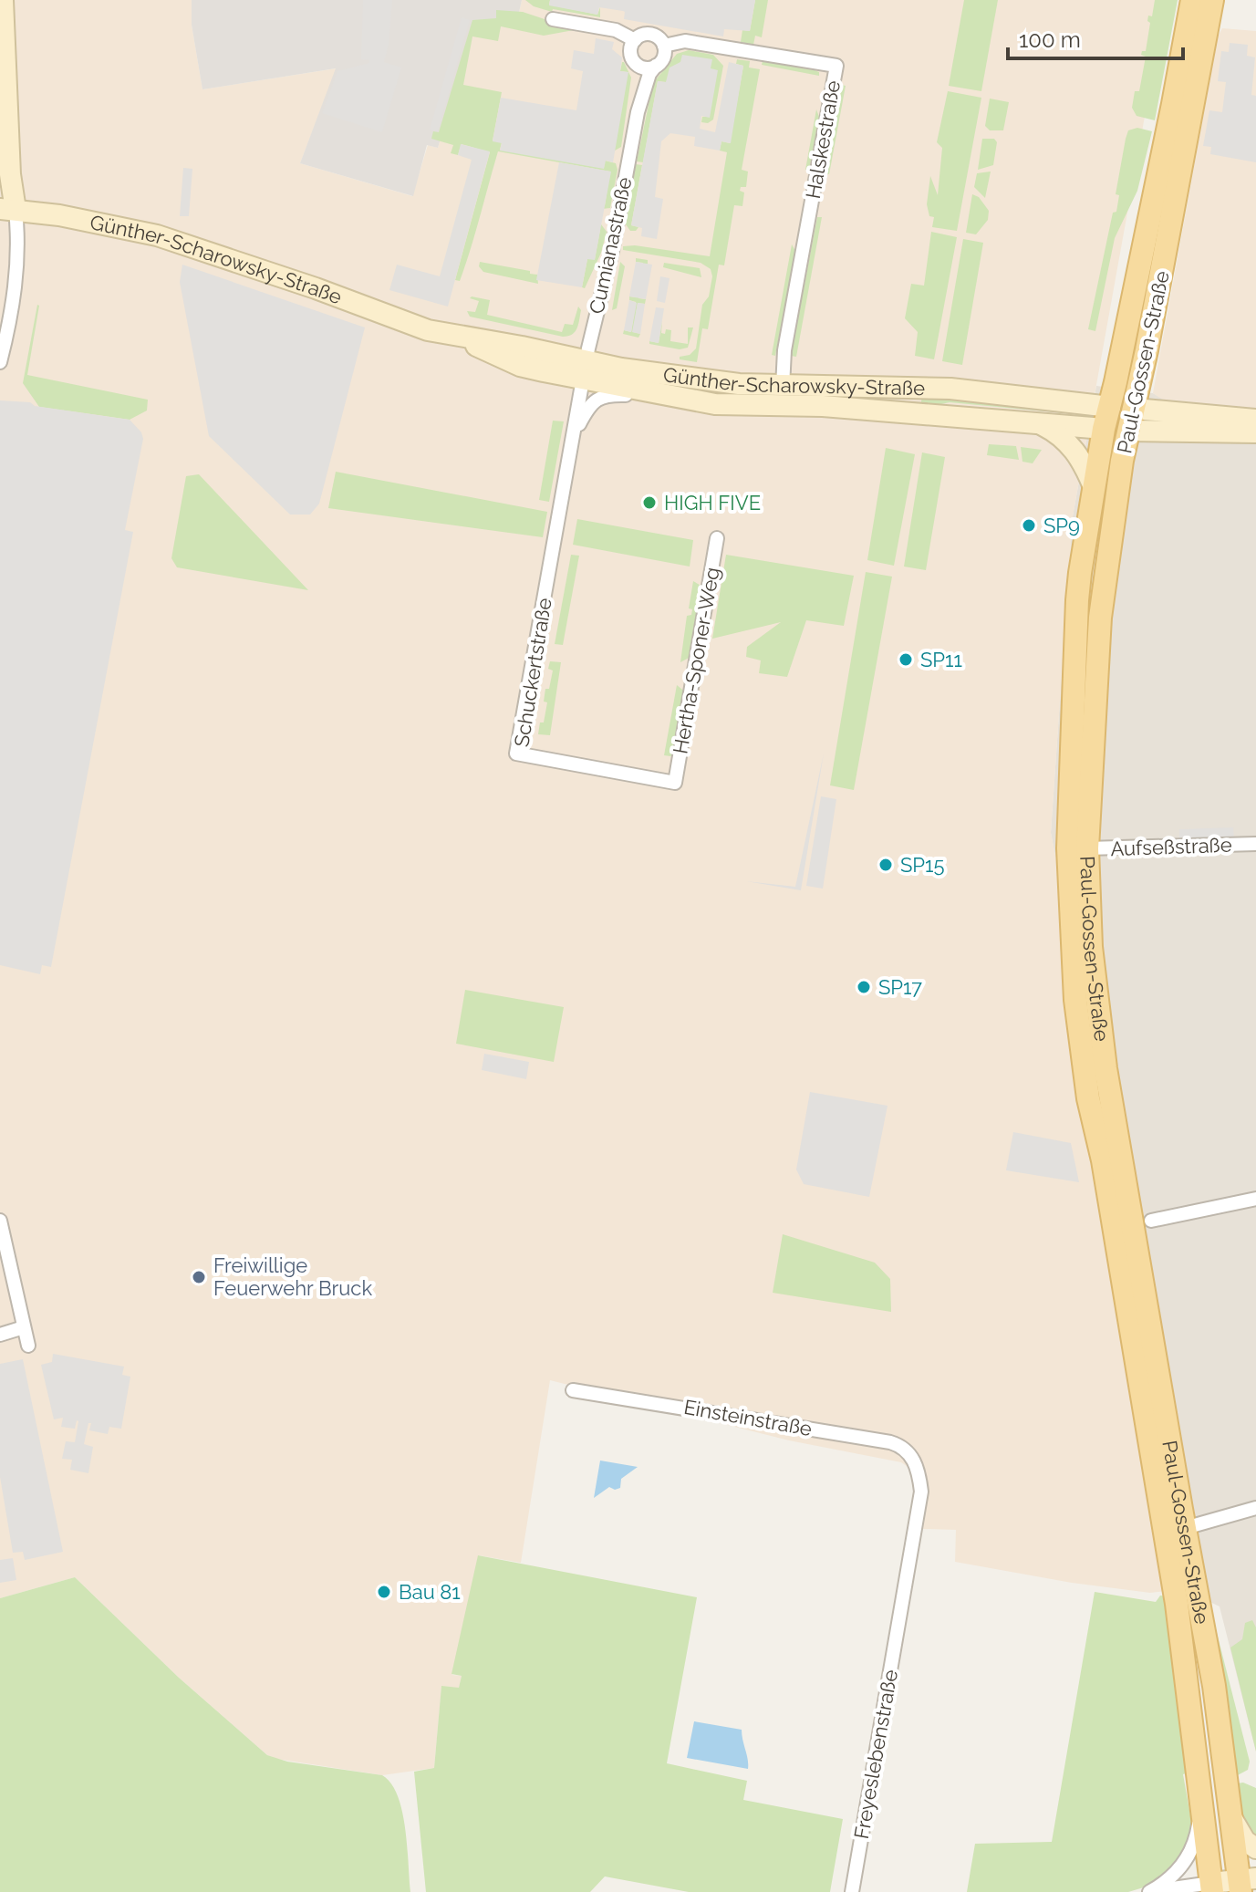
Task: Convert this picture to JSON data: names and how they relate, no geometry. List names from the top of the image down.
{
  "streets": {
    "main road": ["Günther-Scharowsky-Straße", "Paul-Gossen-Straße"],
    "street": [
      "Halskestraße",
      "Cumianastraße",
      "Hertha-Sponer-Weg",
      "Schuckertstraße",
      "Aufseßstraße",
      "Einsteinstraße",
      "Freyeslebenstraße"
    ]
  },
  "crossings": [
    ["Halskestraße", "Cumianastraße"],
    ["Halskestraße", "Günther-Scharowsky-Straße"],
    ["Cumianastraße", "Günther-Scharowsky-Straße"],
    ["Cumianastraße", "Schuckertstraße"],
    ["Günther-Scharowsky-Straße", "Paul-Gossen-Straße"],
    ["Günther-Scharowsky-Straße", "Schuckertstraße"],
    ["Paul-Gossen-Straße", "Aufseßstraße"],
    ["Hertha-Sponer-Weg", "Schuckertstraße"],
    ["Einsteinstraße", "Freyeslebenstraße"]
  ],
  "places": [
    "HIGH FIVE",
    "SP9",
    "SP11",
    "SP15",
    "SP17",
    "Freiwillige Feuerwehr Bruck",
    "Bau 81"
  ],
  "scale_bar": "100 m"
}
